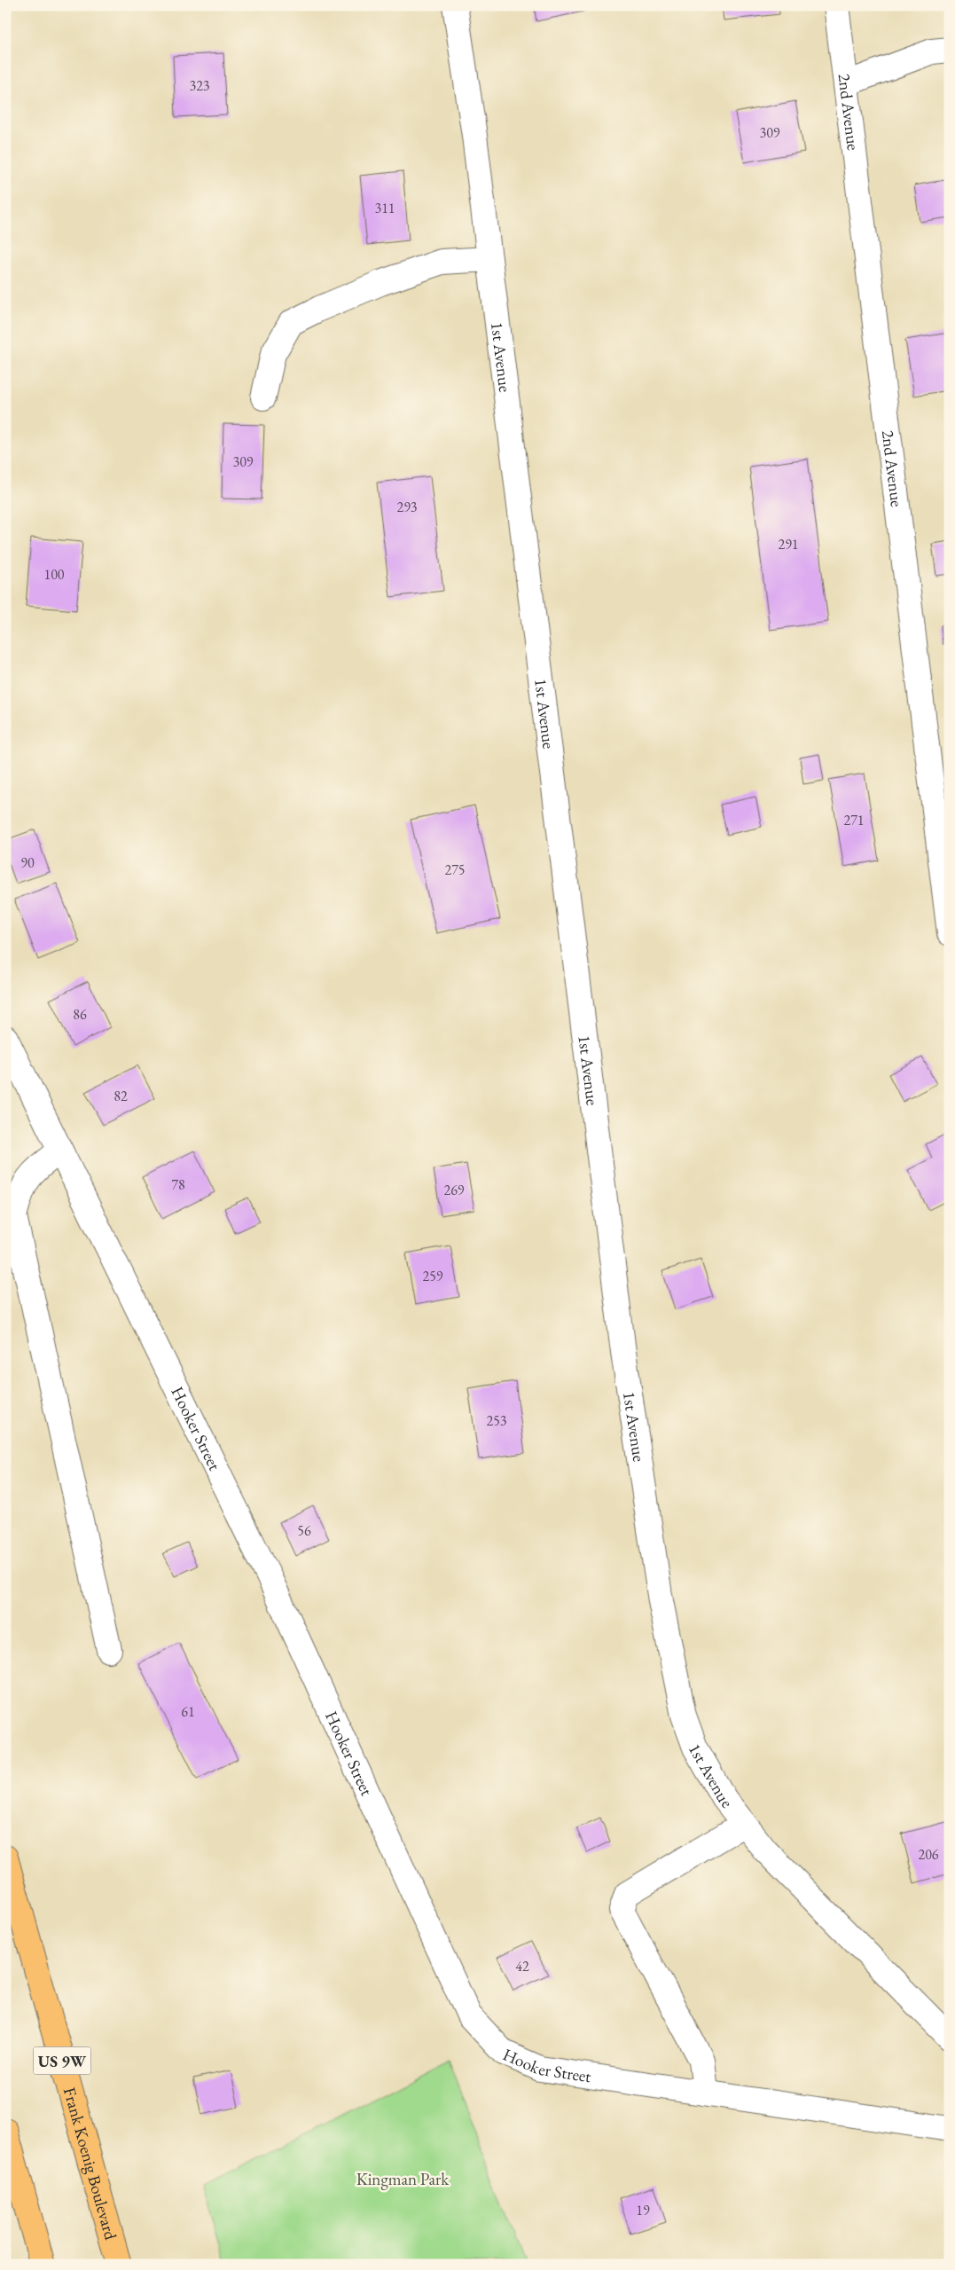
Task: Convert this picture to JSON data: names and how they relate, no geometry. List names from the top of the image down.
{
  "streets": {
    "main road": ["US 9W", "Frank Koenig Boulevard"],
    "street": ["2nd Avenue", "1st Avenue", "Hooker Street"]
  },
  "parks": ["Kingman Park"],
  "house_numbers": [
    "323",
    "309",
    "311",
    "309",
    "293",
    "291",
    "100",
    "271",
    "90",
    "275",
    "86",
    "82",
    "78",
    "269",
    "259",
    "253",
    "56",
    "61",
    "206",
    "42",
    "19"
  ]
}
